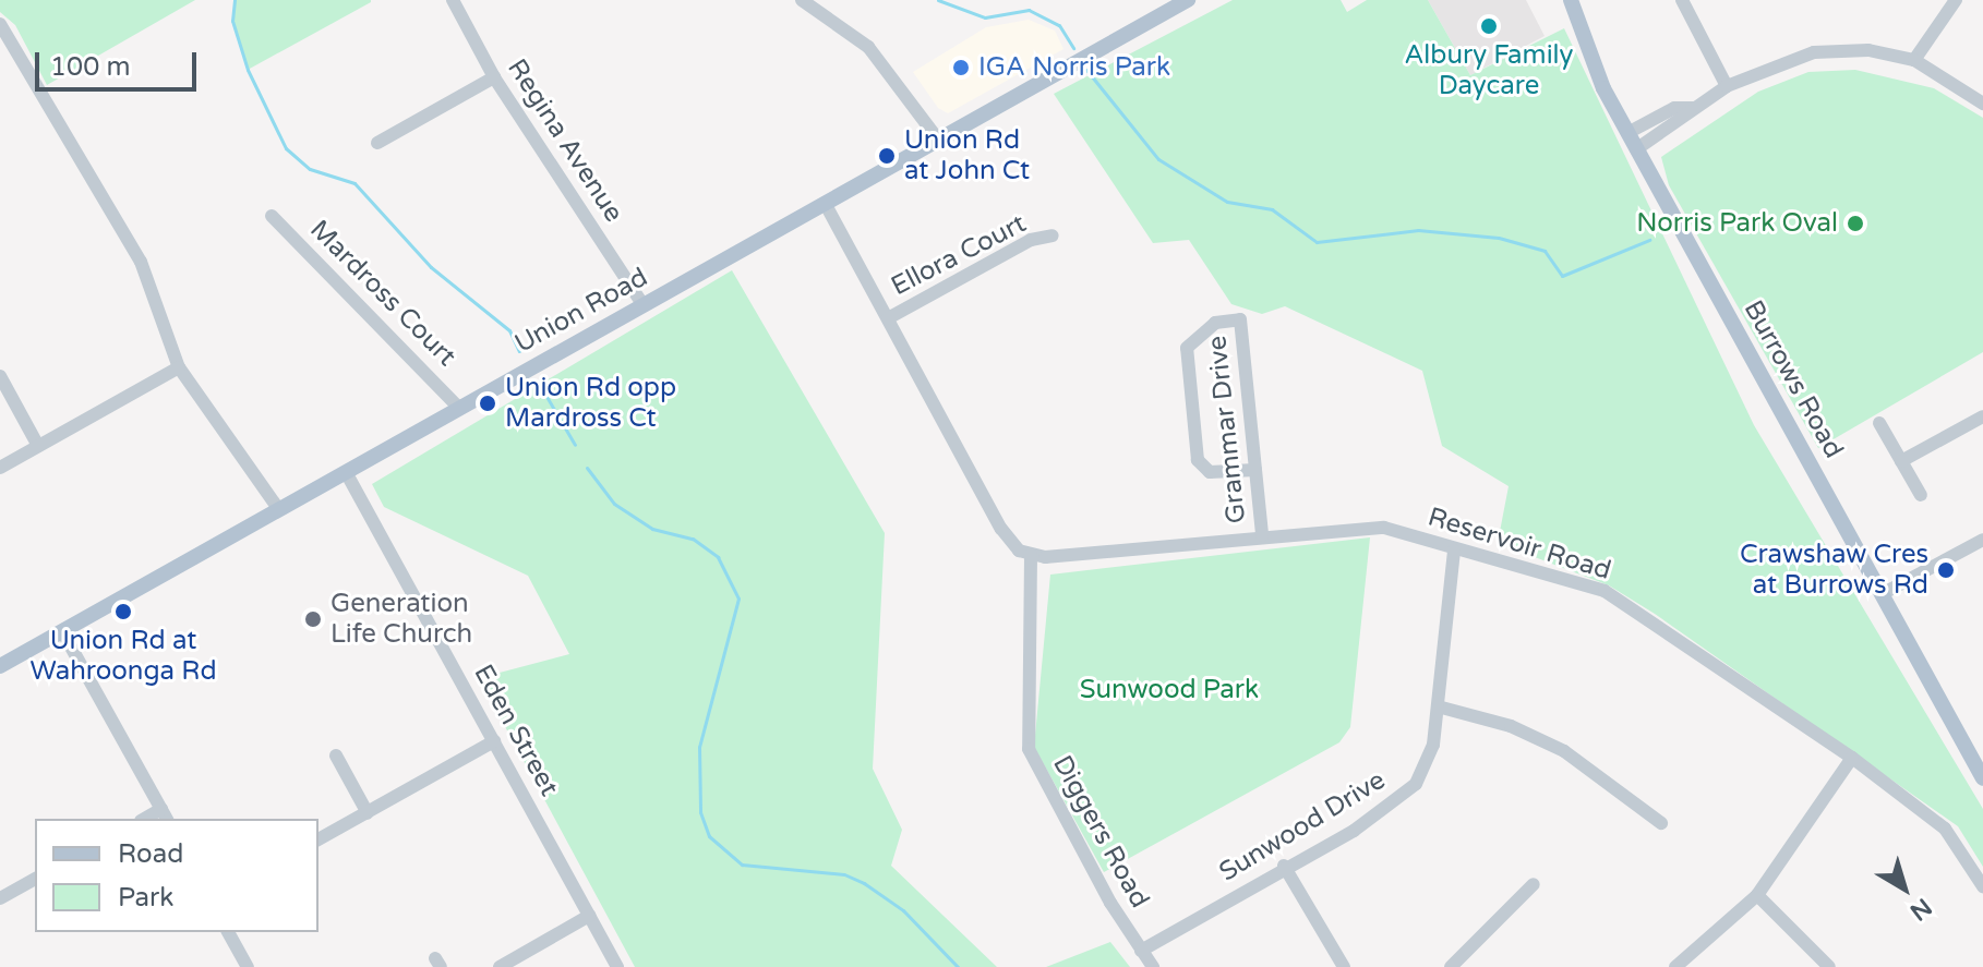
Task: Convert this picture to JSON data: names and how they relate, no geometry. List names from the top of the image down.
{
  "streets": {
    "main road": ["Union Road", "Burrows Road"],
    "street": [
      "Regina Avenue",
      "Ellora Court",
      "Mardross Court",
      "Grammar Drive",
      "Reservoir Road",
      "Eden Street",
      "Sunwood Drive",
      "Diggers Road"
    ]
  },
  "crossings": [
    ["Regina Avenue", "Union Road"],
    ["Mardross Court", "Union Road"],
    ["Union Road", "Eden Street"],
    ["Grammar Drive", "Reservoir Road"],
    ["Reservoir Road", "Sunwood Drive"],
    ["Reservoir Road", "Diggers Road"],
    ["Sunwood Drive", "Diggers Road"]
  ],
  "parks": ["Sunwood Park"],
  "places": [
    "Albury Family Daycare",
    "IGA Norris Park",
    "Union Rd at John Ct",
    "Norris Park Oval",
    "Union Rd opp Mardross Ct",
    "Crawshaw Cres at Burrows Rd",
    "Union Rd at Wahroonga Rd",
    "Generation Life Church"
  ],
  "legend": ["Road", "Park"],
  "scale_bar": "100 m",
  "north": "bottom right"
}
